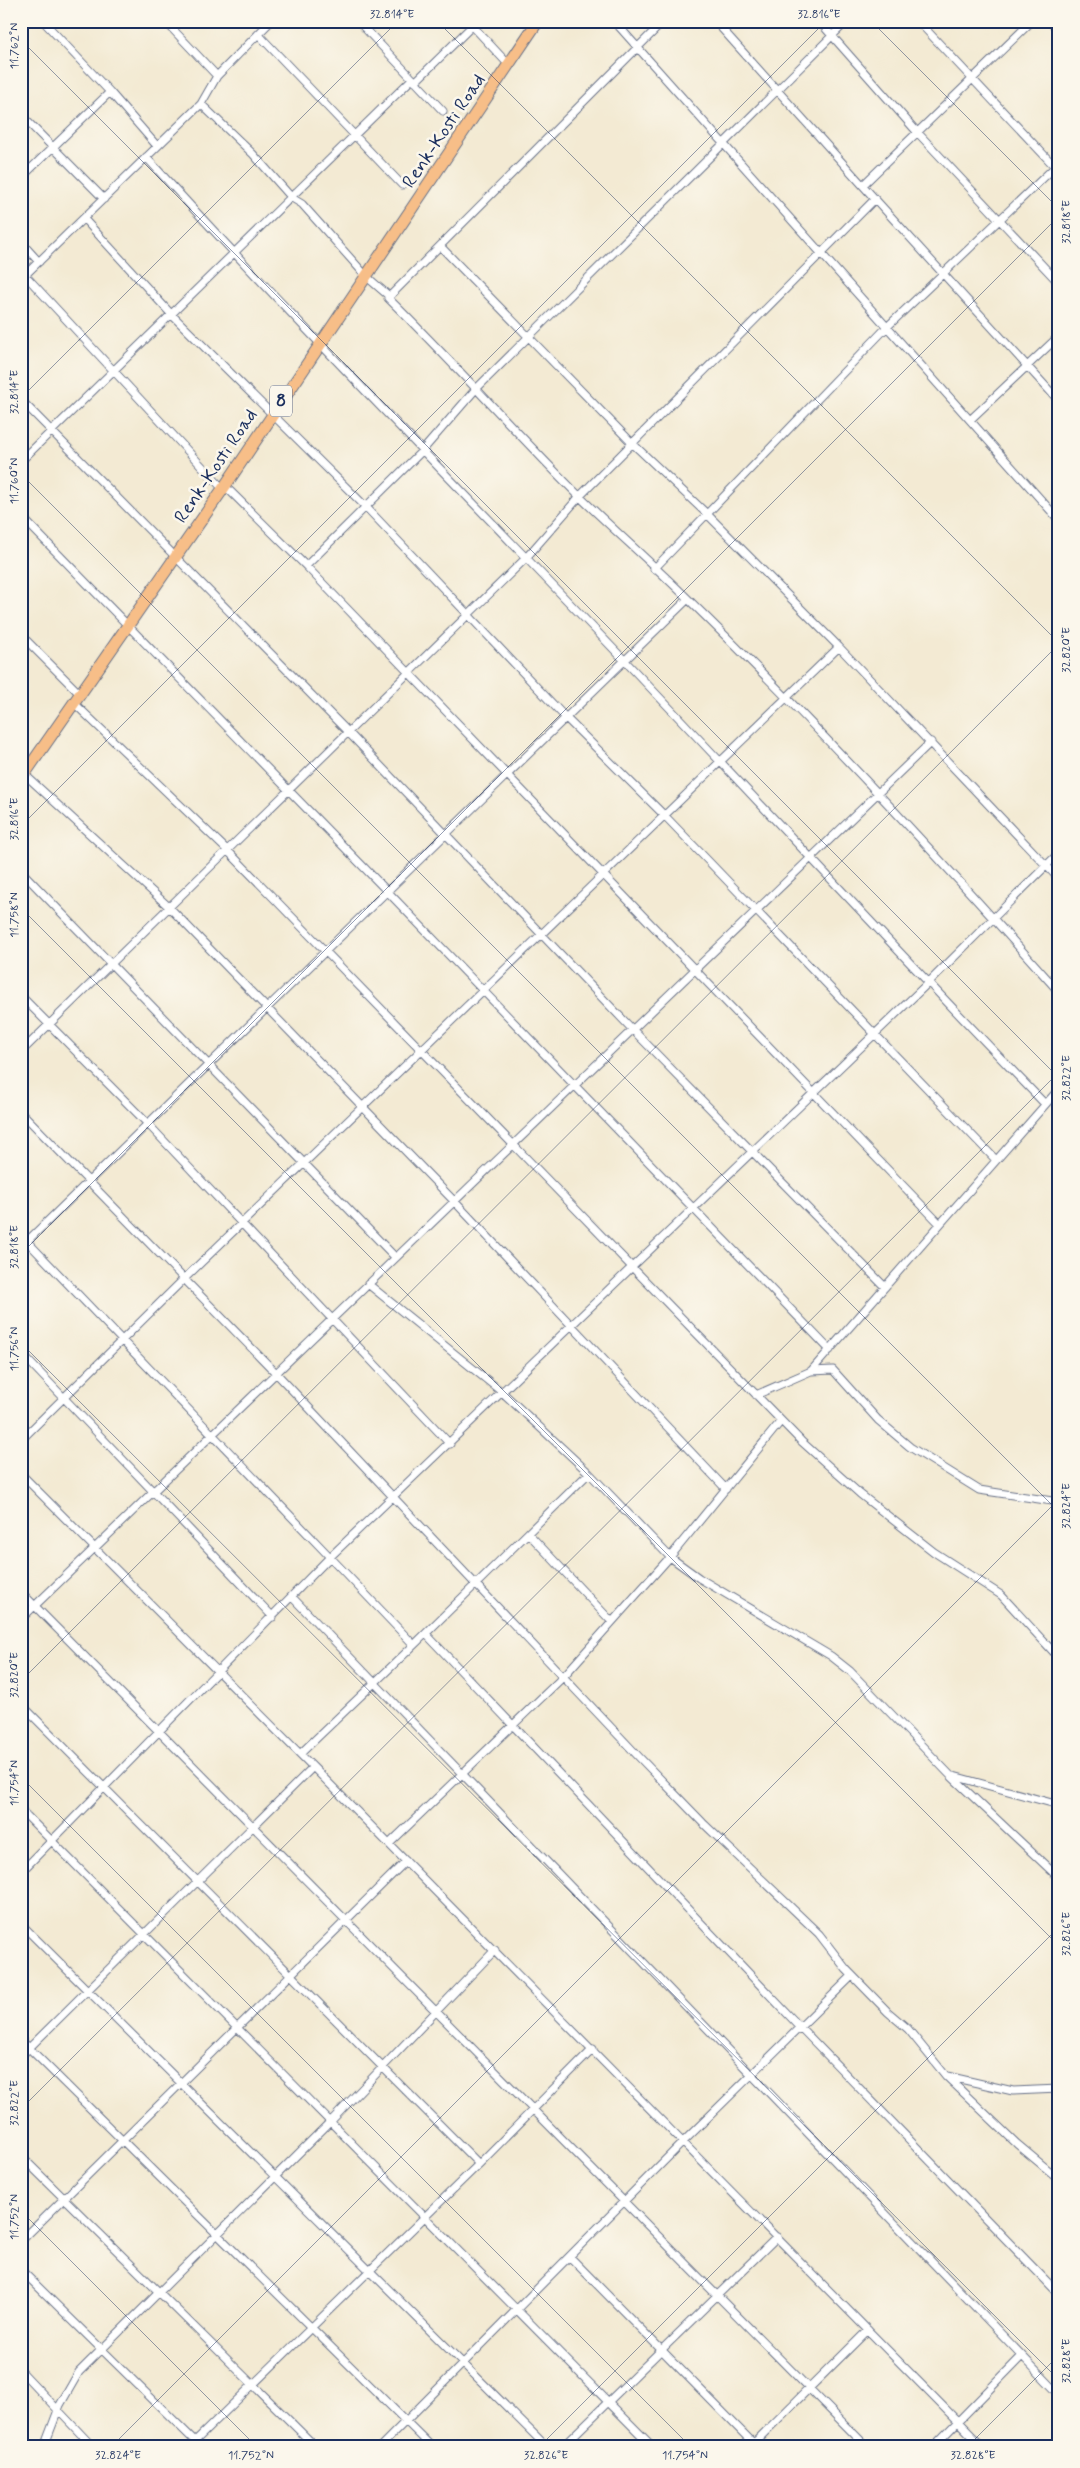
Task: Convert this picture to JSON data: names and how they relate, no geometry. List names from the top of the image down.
{
  "streets": {
    "main road": ["Renk-Kosti Road", "8"]
  },
  "coordinates": [
    "32.814°E",
    "32.816°E",
    "11.762°N",
    "32.818°E",
    "11.760°N",
    "32.820°E",
    "11.758°N",
    "32.822°E",
    "11.756°N",
    "32.824°E",
    "11.754°N",
    "32.826°E",
    "11.752°N",
    "32.828°E"
  ]
}
